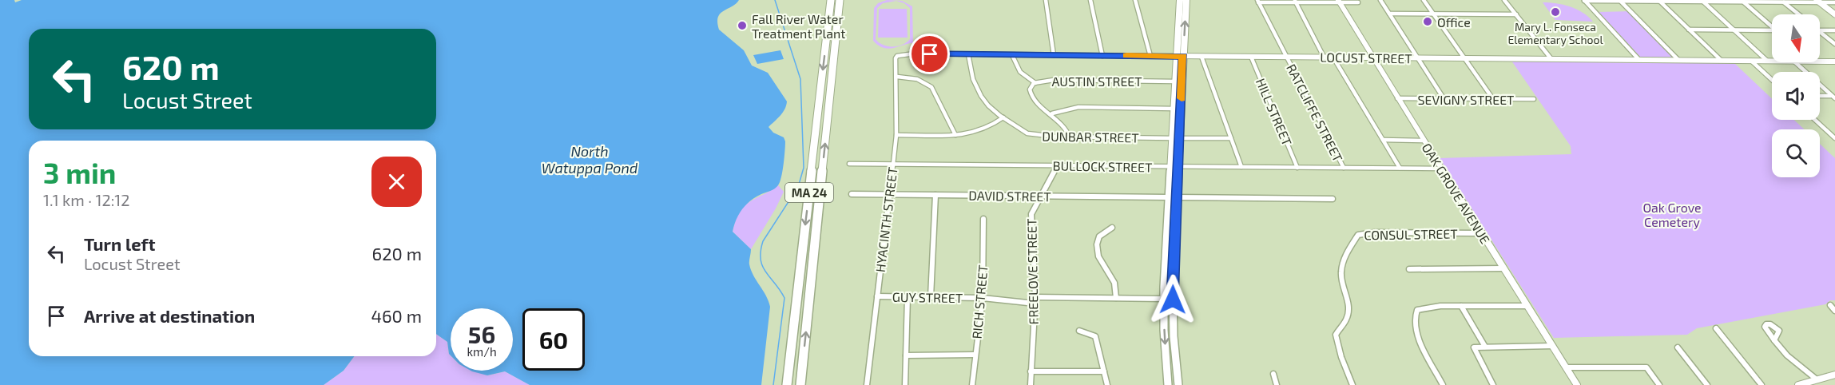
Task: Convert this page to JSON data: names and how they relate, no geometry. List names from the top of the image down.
{
  "streets": {
    "highway": ["MA 24"],
    "street": [
      "LOCUST STREET",
      "AUSTIN STREET",
      "SEVIGNY STREET",
      "HILL STREET",
      "RATCLIFFE STREET",
      "DUNBAR STREET",
      "BULLOCK STREET",
      "OAK GROVE AVENUE",
      "DAVID STREET",
      "HYACINTH STREET",
      "CONSUL STREET",
      "FREELOVE STREET",
      "GUY STREET",
      "RICH STREET"
    ]
  },
  "crossings": [
    ["LOCUST STREET", "HILL STREET"],
    ["LOCUST STREET", "RATCLIFFE STREET"],
    ["LOCUST STREET", "DUNBAR STREET"],
    ["LOCUST STREET", "OAK GROVE AVENUE"],
    ["LOCUST STREET", "HYACINTH STREET"],
    ["AUSTIN STREET", "DUNBAR STREET"],
    ["SEVIGNY STREET", "OAK GROVE AVENUE"],
    ["HILL STREET", "BULLOCK STREET"],
    ["RATCLIFFE STREET", "BULLOCK STREET"],
    ["BULLOCK STREET", "OAK GROVE AVENUE"],
    ["BULLOCK STREET", "HYACINTH STREET"],
    ["BULLOCK STREET", "FREELOVE STREET"],
    ["OAK GROVE AVENUE", "CONSUL STREET"],
    ["DAVID STREET", "HYACINTH STREET"],
    ["DAVID STREET", "FREELOVE STREET"],
    ["HYACINTH STREET", "GUY STREET"],
    ["FREELOVE STREET", "GUY STREET"],
    ["GUY STREET", "RICH STREET"]
  ],
  "water": ["North Watuppa Pond"],
  "parks": ["Oak Grove Cemetery"],
  "places": ["Mary L. Fonseca Elementary School", "Office", "Fall River Water Treatment Plant"],
  "north": "bottom",
  "page": {
    "turn": ["620 m", "Locust Street"],
    "heading": ["3 min", "1.1 km · 12:12"],
    "list": [
      {
        "name": "Turn left",
        "note": "Locust Street",
        "value": "620 m"
      },
      {
        "name": "Arrive at destination",
        "value": "460 m"
      }
    ],
    "speed": "56 km/h",
    "limit": "60"
  }
}
